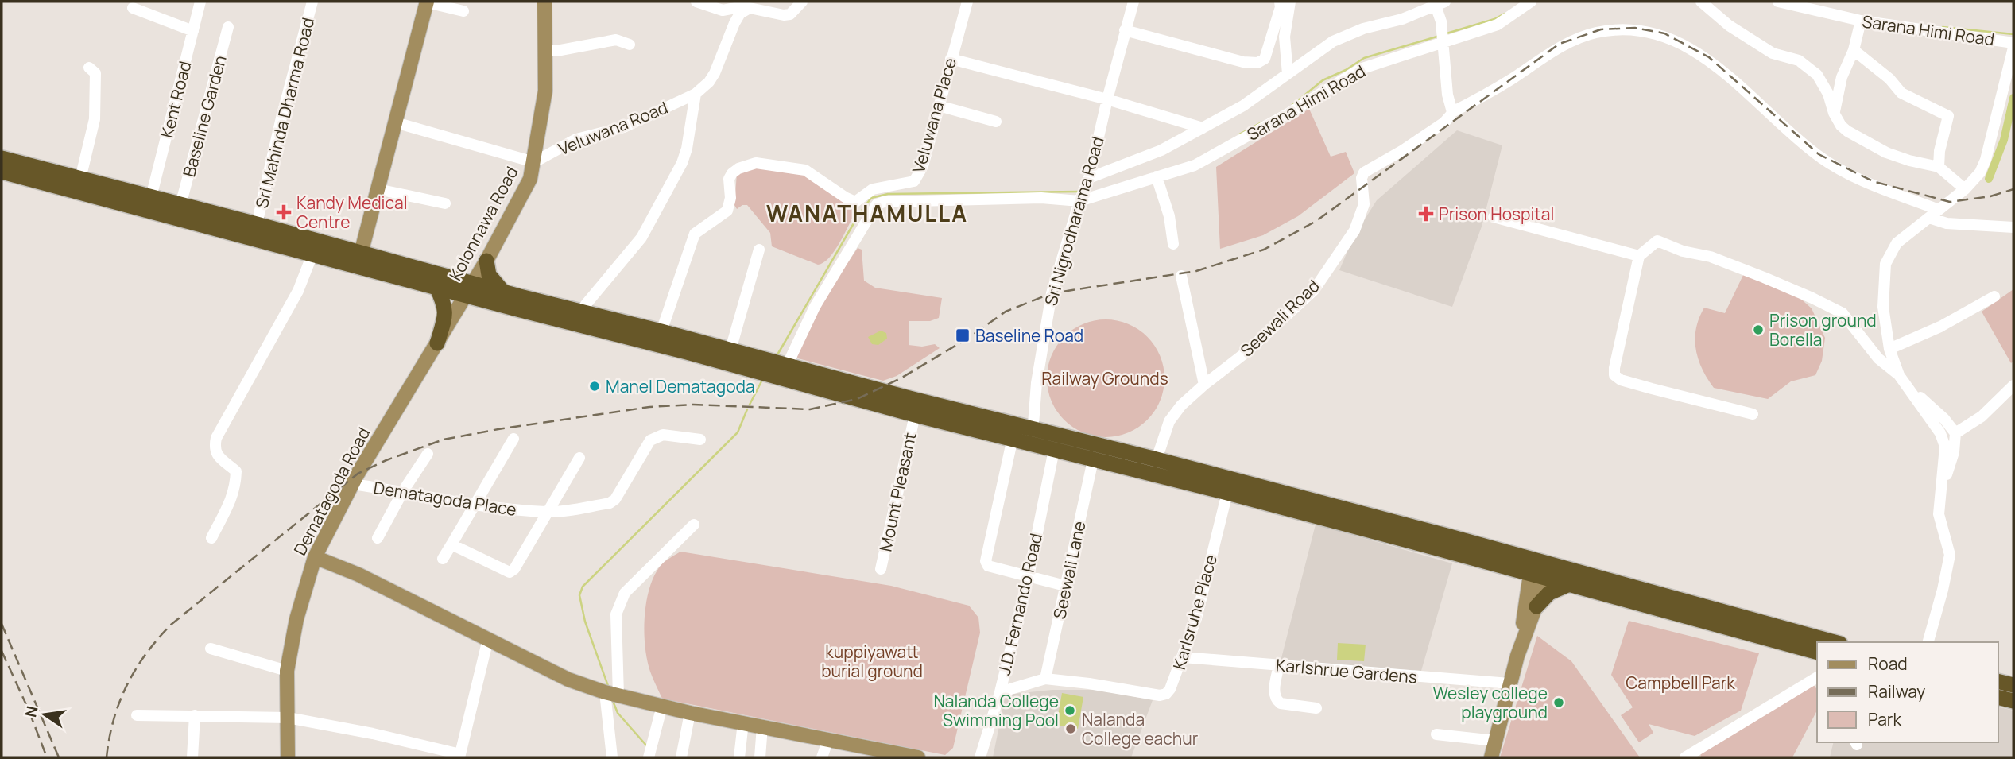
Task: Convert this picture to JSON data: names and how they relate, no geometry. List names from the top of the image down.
{
  "streets": {
    "main road": ["Kolonnawa Road", "Dematagoda Road"],
    "street": [
      "Sarana Himi Road",
      "Kent Road",
      "Sri Mahinda Dharma Road",
      "Veluwana Place",
      "Baseline Garden",
      "Veluwana Road",
      "Sri Nigrodharama Road",
      "Seewali Road",
      "Mount Pleasant",
      "Dematagoda Place",
      "Seewali Lane",
      "J.D. Fernando Road",
      "Karlsruhe Place",
      "Karlshrue Gardens"
    ]
  },
  "crossings": [
    ["Sarana Himi Road", "Sri Nigrodharama Road"],
    ["Veluwana Road", "Kolonnawa Road"],
    ["Kolonnawa Road", "Dematagoda Road"],
    ["Dematagoda Road", "Dematagoda Place"],
    ["Seewali Lane", "Karlsruhe Place"],
    ["J.D. Fernando Road", "Karlsruhe Place"],
    ["Karlsruhe Place", "Karlshrue Gardens"]
  ],
  "districts": ["WANATHAMULLA"],
  "parks": ["Railway Grounds", "kuppiyawatt burial ground", "Campbell Park"],
  "places": {
    "health": ["Kandy Medical Centre", "Prison Hospital"],
    "other": [
      "Prison ground Borella",
      "Manel Dematagoda",
      "Wesley college playground",
      "Nalanda College Swimming Pool",
      "Nalanda College eachur"
    ],
    "transit": ["Baseline Road"]
  },
  "legend": ["Road", "Railway", "Park"],
  "north": "left"
}
